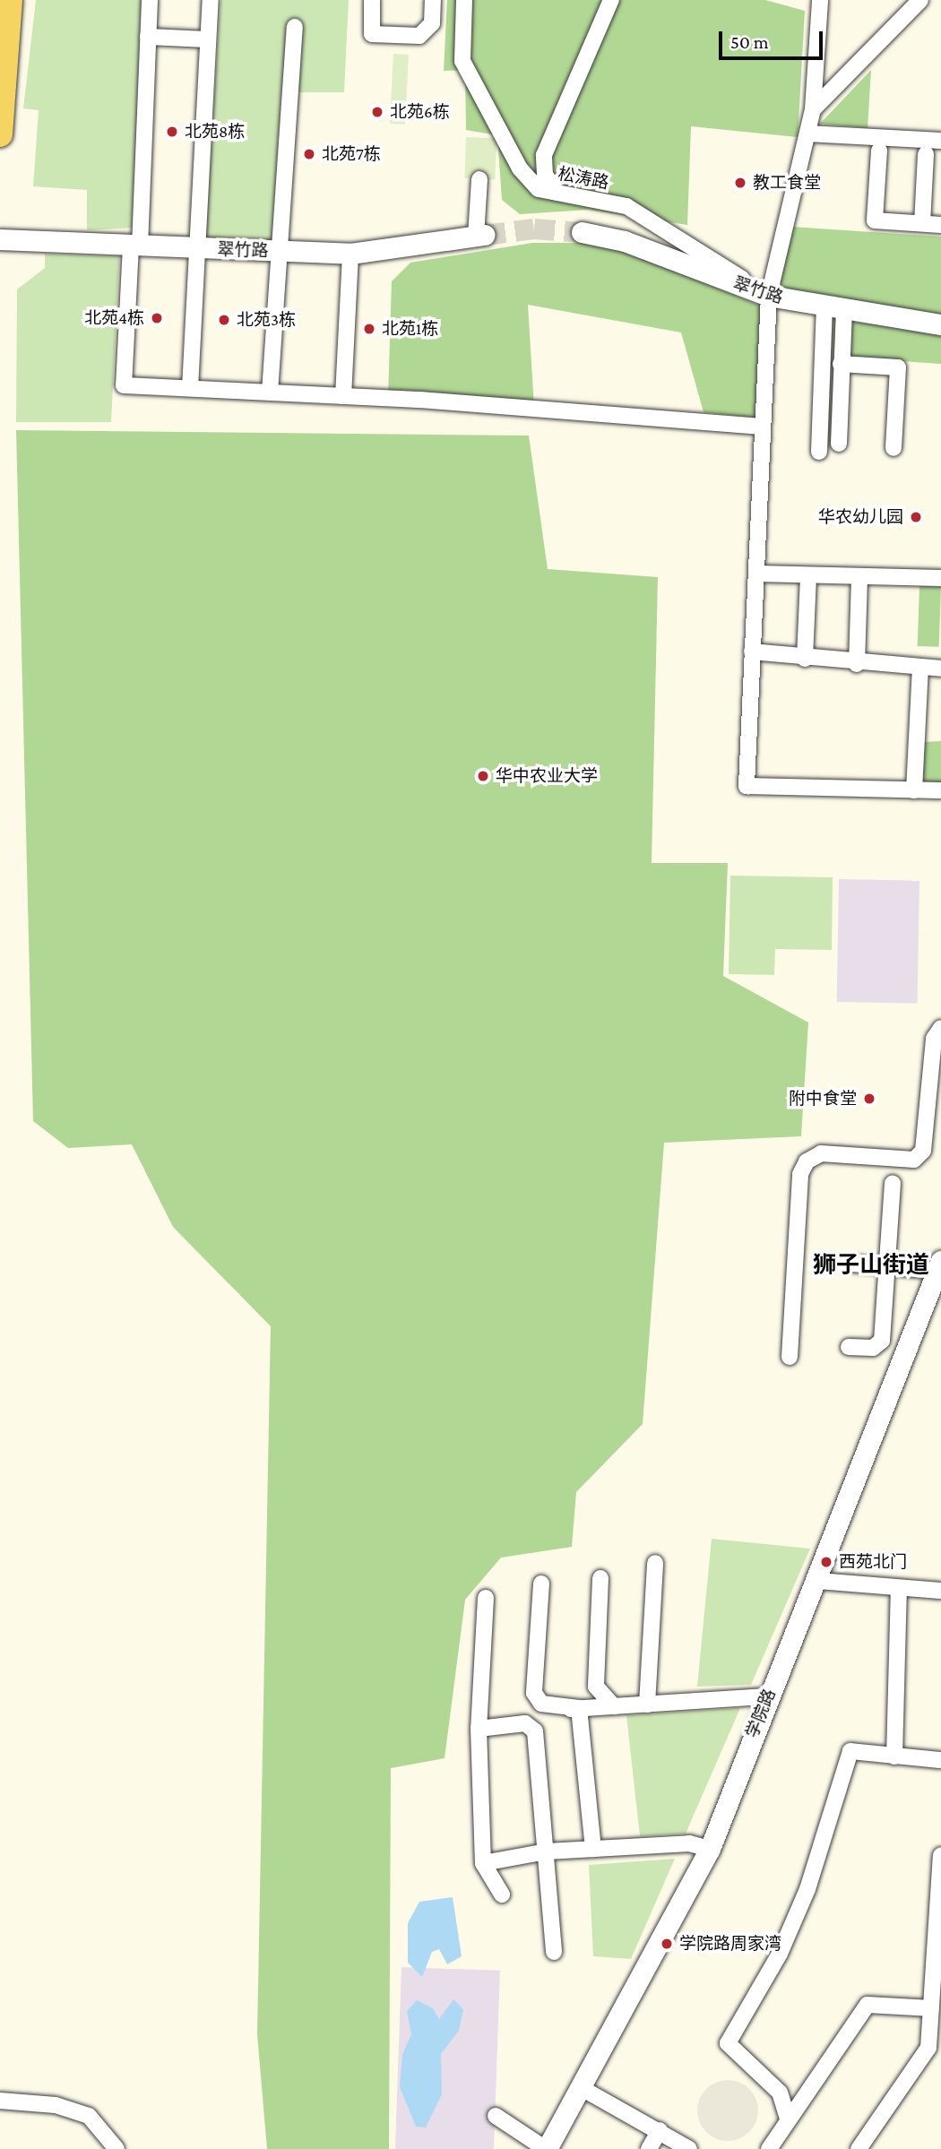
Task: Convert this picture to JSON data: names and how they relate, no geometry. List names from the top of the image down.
{
  "streets": {
    "street": ["松涛路", "翠竹路", "学院路"]
  },
  "crossings": [
    ["松涛路", "翠竹路"]
  ],
  "districts": ["狮子山街道"],
  "places": [
    "北苑6栋",
    "北苑8栋",
    "北苑7栋",
    "教工食堂",
    "北苑4栋",
    "北苑3栋",
    "北苑1栋",
    "华农幼儿园",
    "华中农业大学",
    "附中食堂",
    "西苑北门",
    "学院路周家湾"
  ],
  "scale_bar": "50 m"
}
